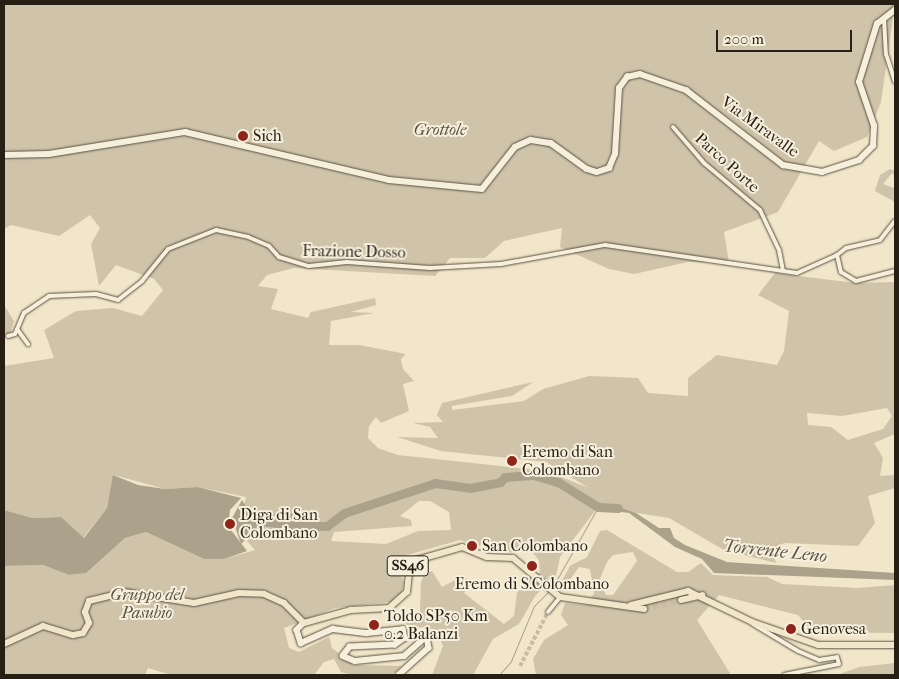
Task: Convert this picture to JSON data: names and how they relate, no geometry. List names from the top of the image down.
{
  "streets": {
    "main road": ["SS46"],
    "street": ["Via Miravalle", "Parco Porte", "Frazione Dosso"]
  },
  "crossings": [
    ["Parco Porte", "Frazione Dosso"]
  ],
  "water": ["Torrente Leno"],
  "parks": ["Grottole", "Gruppo del Pasubio"],
  "places": [
    "Sich",
    "Eremo di San Colombano",
    "Diga di San Colombano",
    "San Colombano",
    "Eremo di S.Colombano",
    "Toldo SP50 Km 0.2 Balanzi",
    "Genovesa"
  ],
  "scale_bar": "200 m"
}
